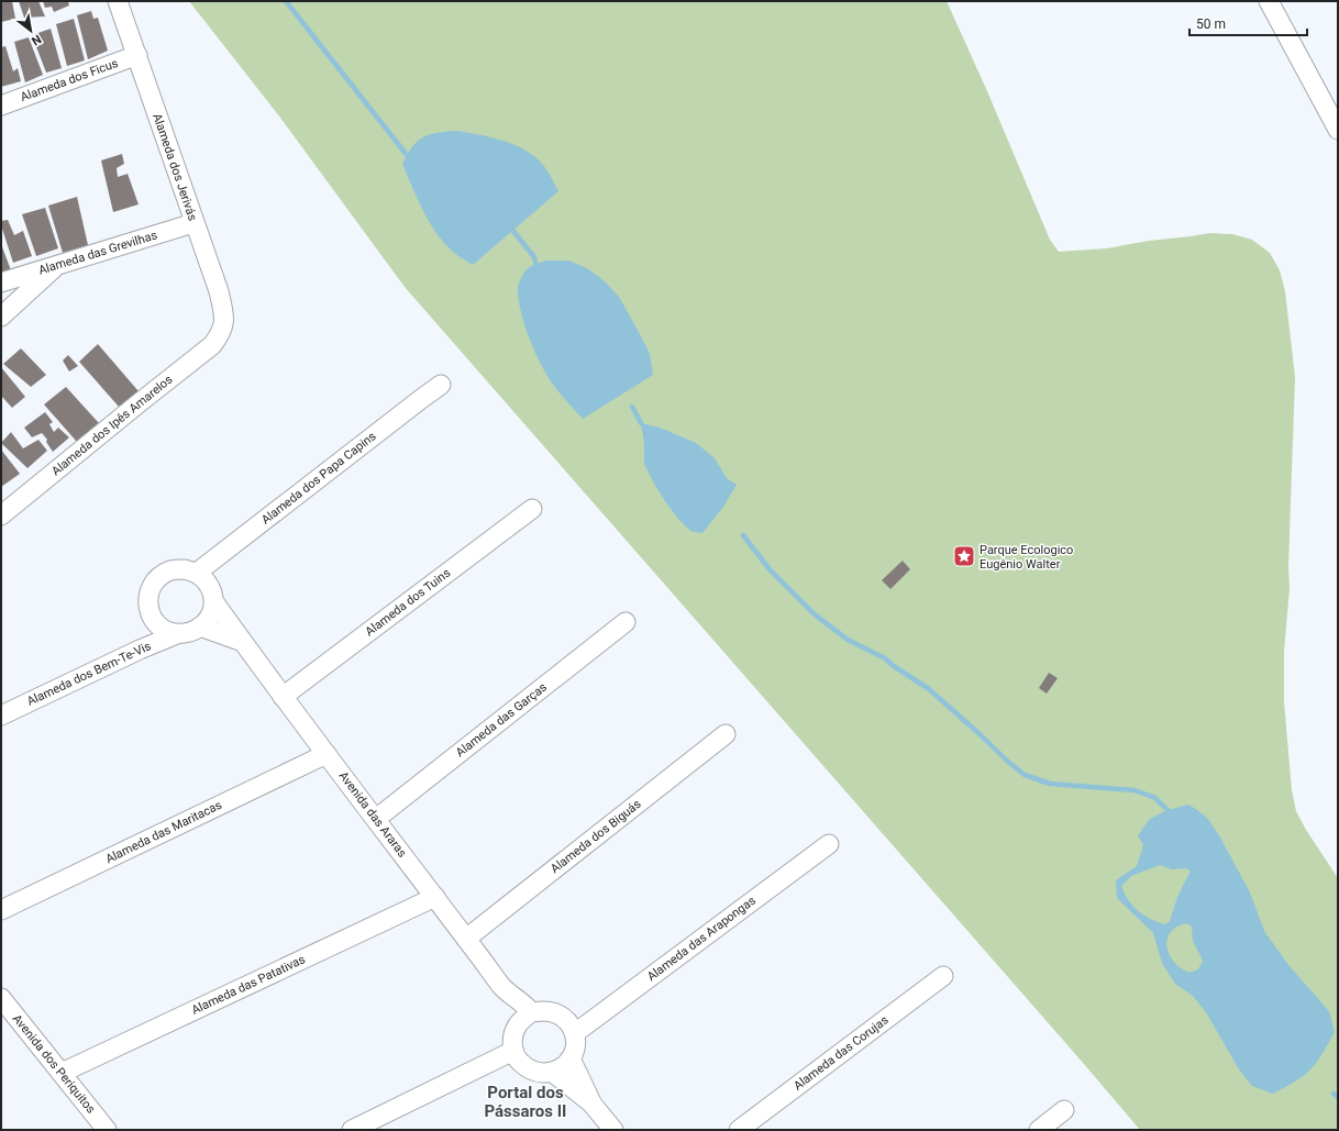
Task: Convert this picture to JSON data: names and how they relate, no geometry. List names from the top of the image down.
{
  "streets": {
    "street": [
      "Alameda dos Ficus",
      "Alameda dos Jerivás",
      "Alameda das Grevilhas",
      "Alameda dos Ipês Amarelos",
      "Alameda dos Papa Capins",
      "Alameda dos Tuins",
      "Alameda dos Bem-Te-Vis",
      "Alameda das Garças",
      "Avenida das Araras",
      "Alameda das Maritacas",
      "Alameda dos Biguás",
      "Alameda das Arapongas",
      "Alameda das Patativas",
      "Alameda das Corujas",
      "Avenida dos Periquitos"
    ]
  },
  "crossings": [
    ["Alameda dos Ficus", "Alameda dos Jerivás"],
    ["Alameda dos Jerivás", "Alameda das Grevilhas"],
    ["Alameda dos Jerivás", "Alameda dos Ipês Amarelos"],
    ["Alameda dos Papa Capins", "Alameda dos Bem-Te-Vis"],
    ["Alameda dos Papa Capins", "Avenida das Araras"],
    ["Alameda dos Tuins", "Avenida das Araras"],
    ["Alameda dos Bem-Te-Vis", "Avenida das Araras"],
    ["Alameda das Garças", "Avenida das Araras"],
    ["Avenida das Araras", "Alameda das Maritacas"],
    ["Avenida das Araras", "Alameda dos Biguás"],
    ["Avenida das Araras", "Alameda das Patativas"],
    ["Alameda das Patativas", "Avenida dos Periquitos"]
  ],
  "districts": ["Portal dos Pássaros II"],
  "places": {
    "place": ["Parque Ecologico Eugênio Walter"]
  },
  "scale_bar": "50 m",
  "north": "bottom right"
}
